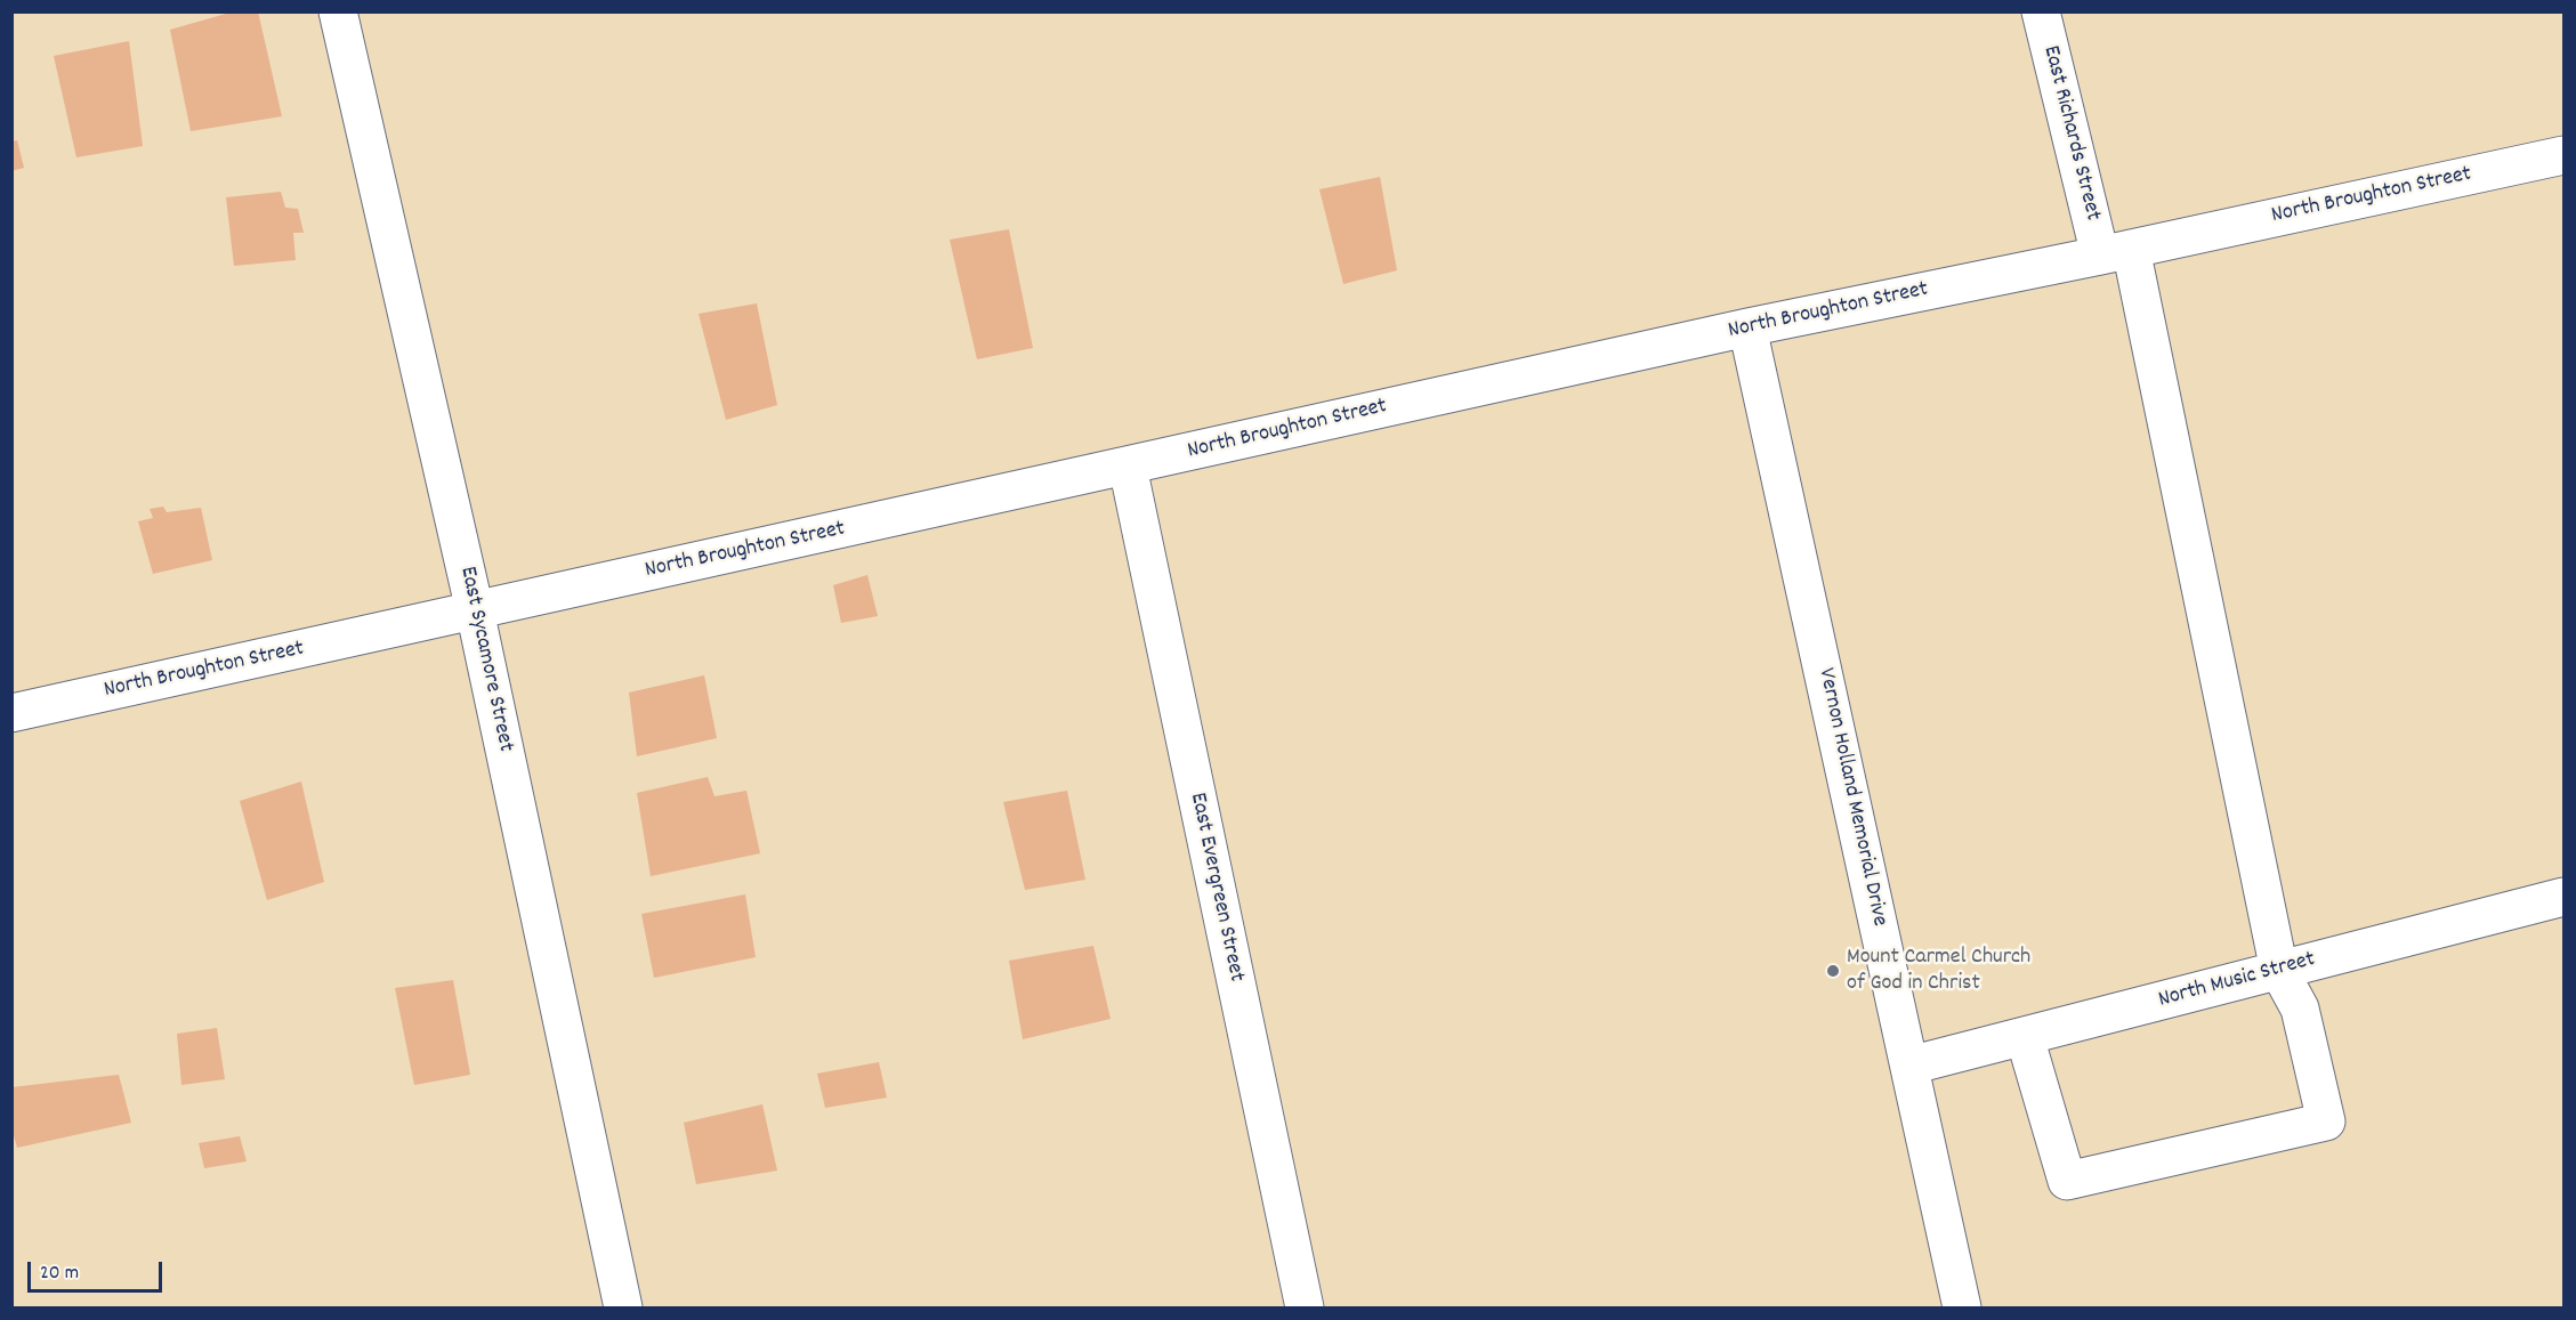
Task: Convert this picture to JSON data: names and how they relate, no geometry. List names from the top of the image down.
{
  "streets": {
    "street": [
      "East Richards Street",
      "North Broughton Street",
      "East Sycamore Street",
      "Vernon Holland Memorial Drive",
      "East Evergreen Street",
      "North Music Street"
    ]
  },
  "crossings": [
    ["East Richards Street", "North Broughton Street"],
    ["East Richards Street", "North Music Street"],
    ["North Broughton Street", "East Sycamore Street"],
    ["North Broughton Street", "Vernon Holland Memorial Drive"],
    ["North Broughton Street", "East Evergreen Street"],
    ["Vernon Holland Memorial Drive", "North Music Street"]
  ],
  "places": ["Mount Carmel Church of God in Christ"],
  "scale_bar": "20 m"
}
